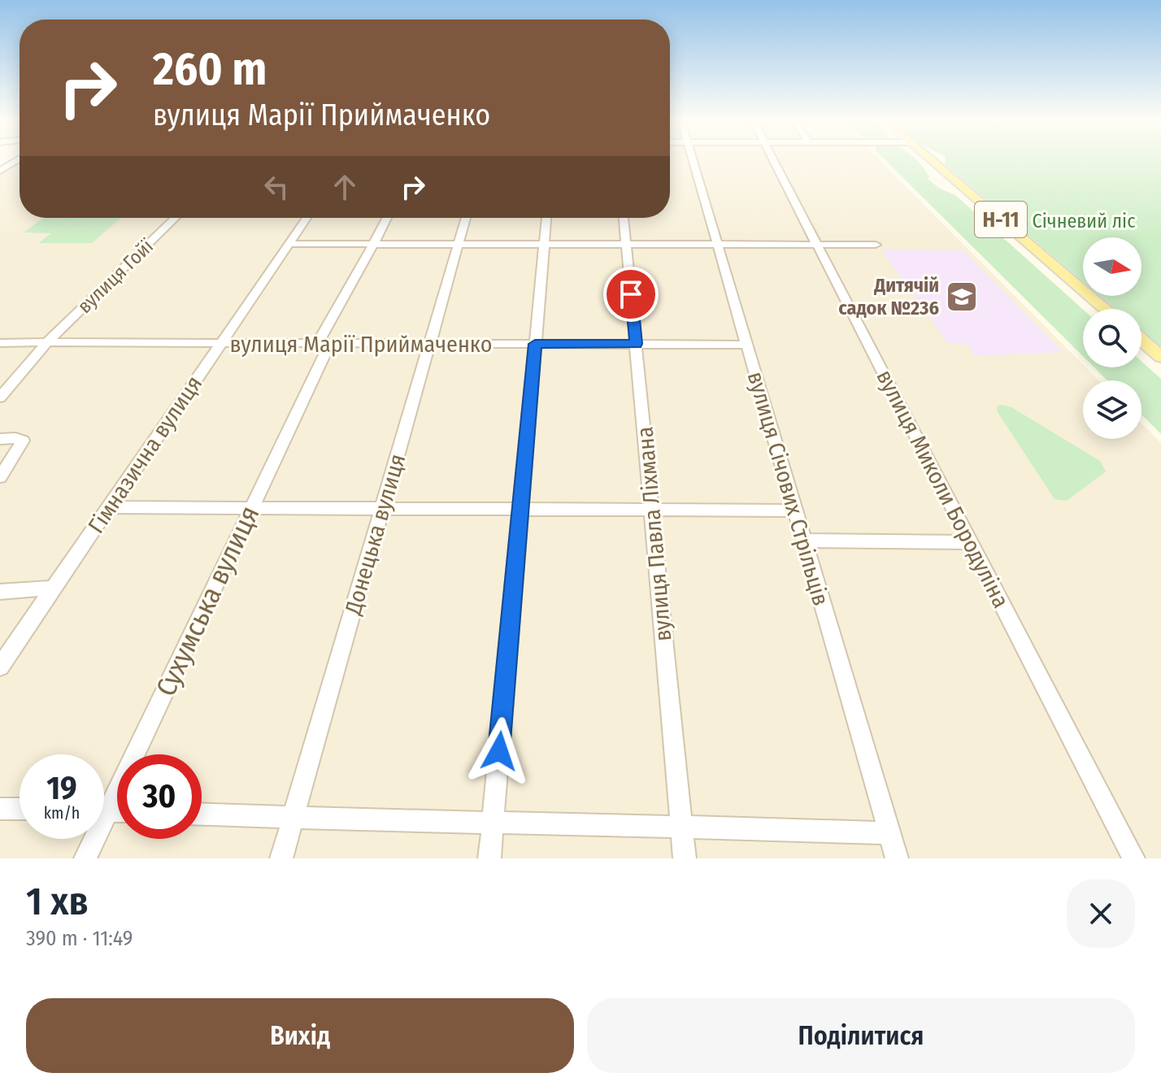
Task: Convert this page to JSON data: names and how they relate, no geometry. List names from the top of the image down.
{
  "streets": {
    "main road": ["Н-11"],
    "street": [
      "вулиця Гойї",
      "вулиця Марії Приймаченко",
      "Гімназична вулиця",
      "вулиця Січових Стрільців",
      "вулиця Миколи Бородуліна",
      "Донецька вулиця",
      "вулиця Павла Ліхмана",
      "Сухумська вулиця"
    ]
  },
  "crossings": [
    ["вулиця Гойї", "вулиця Марії Приймаченко"],
    ["вулиця Марії Приймаченко", "Гімназична вулиця"],
    ["вулиця Марії Приймаченко", "вулиця Січових Стрільців"],
    ["вулиця Марії Приймаченко", "Донецька вулиця"],
    ["вулиця Марії Приймаченко", "вулиця Павла Ліхмана"],
    ["вулиця Марії Приймаченко", "Сухумська вулиця"]
  ],
  "parks": ["Січневий ліс"],
  "places": {
    "school or university": ["Дитячій садок №236"]
  },
  "north": "right",
  "page": {
    "turn": ["260 m", "вулиця Марії Приймаченко"],
    "speed": "19 km/h",
    "limit": "30",
    "heading": ["1 хв", "390 m · 11:49"],
    "buttons": ["Вихід", "Поділитися"]
  }
}
